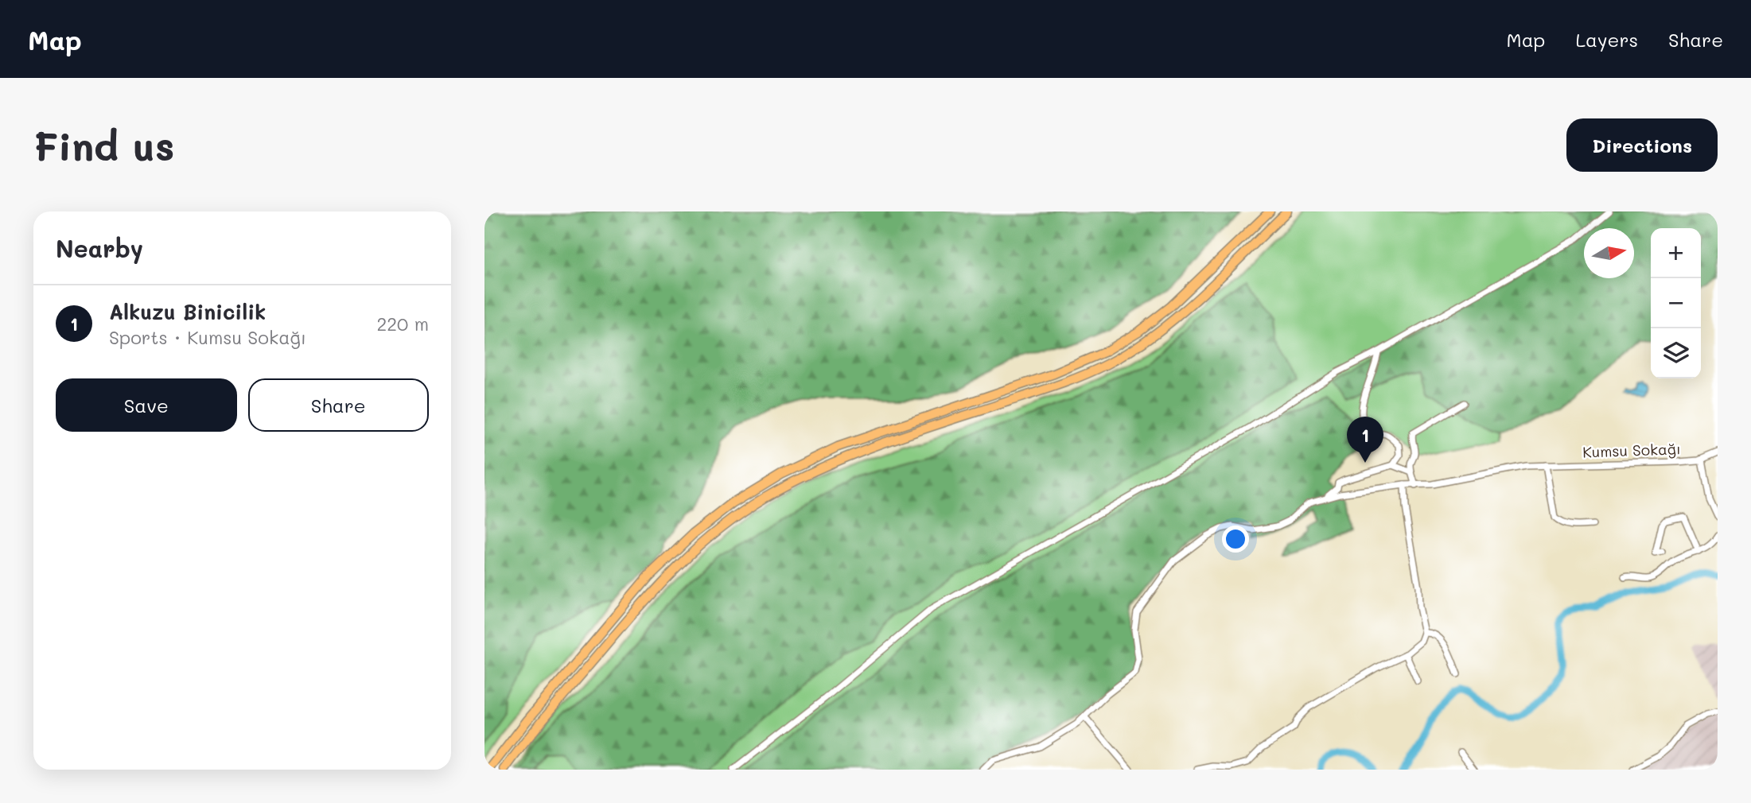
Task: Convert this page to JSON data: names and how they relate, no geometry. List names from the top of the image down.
{
  "streets": {
    "street": ["Kumsu Sokağı"]
  },
  "north": "right",
  "page": {
    "header": "Map",
    "nav": ["Map", "Layers", "Share"],
    "buttons": [
      "Directions",
      ["Save", "Share"]
    ],
    "title": "Find us",
    "heading": "Nearby",
    "map_buttons": ["+", "−"],
    "list": [
      {
        "mark": "1",
        "name": "Alkuzu Binicilik",
        "note": "Sports · Kumsu Sokağı",
        "value": "220 m"
      }
    ],
    "pins": "1"
  }
}
